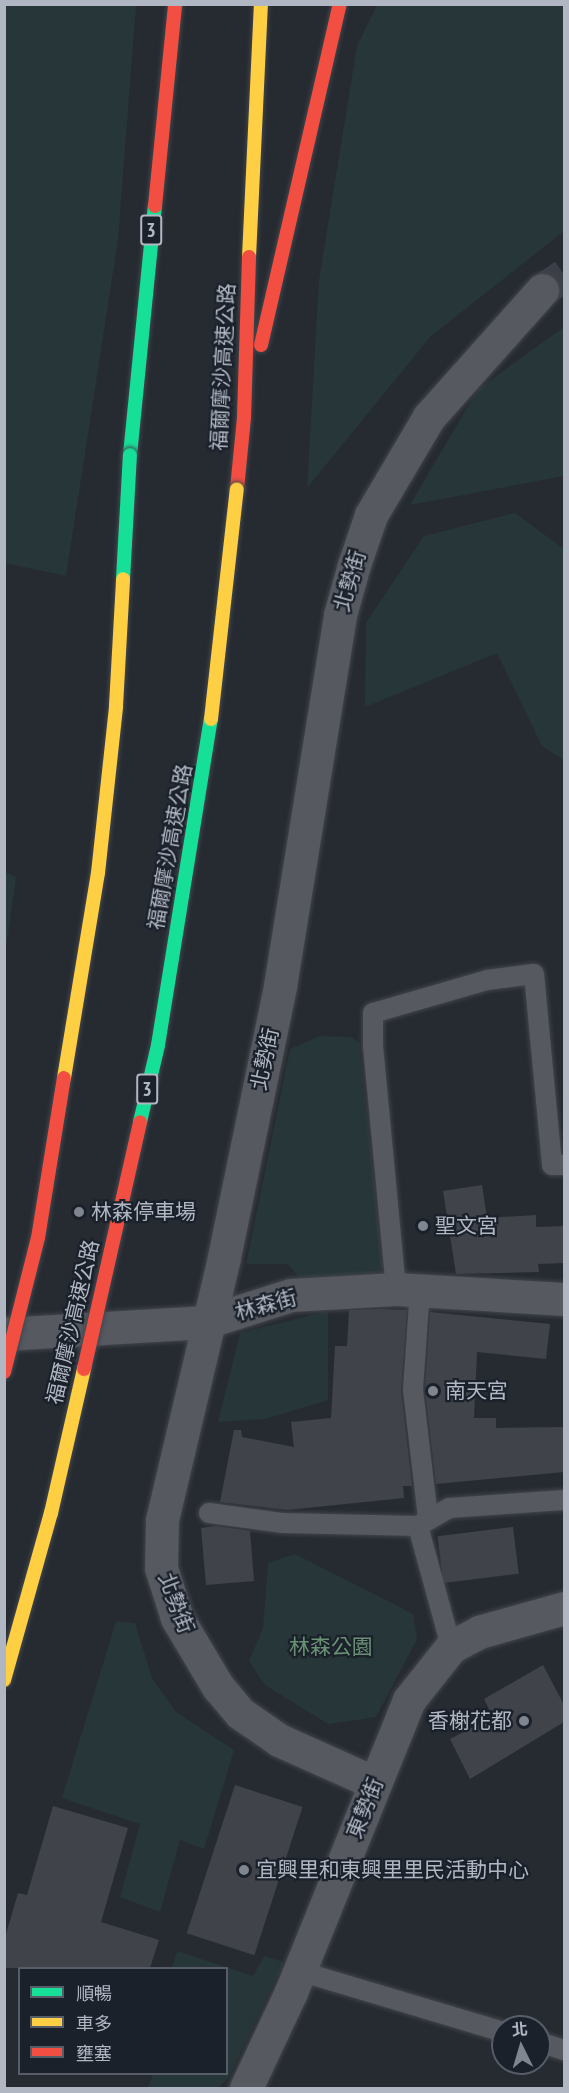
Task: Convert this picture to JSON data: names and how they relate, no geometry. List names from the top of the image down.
{
  "streets": {
    "highway": ["3", "福爾摩沙高速公路"],
    "street": ["北勢街", "林森街", "東勢街"]
  },
  "crossings": [
    ["北勢街", "林森街"],
    ["北勢街", "東勢街"]
  ],
  "parks": ["林森公園"],
  "places": [
    "林森停車場",
    "聖文宮",
    "南天宮",
    "香榭花都",
    "宜興里和東興里里民活動中心"
  ],
  "legend": ["順暢", "車多", "壅塞"],
  "north": "top"
}
